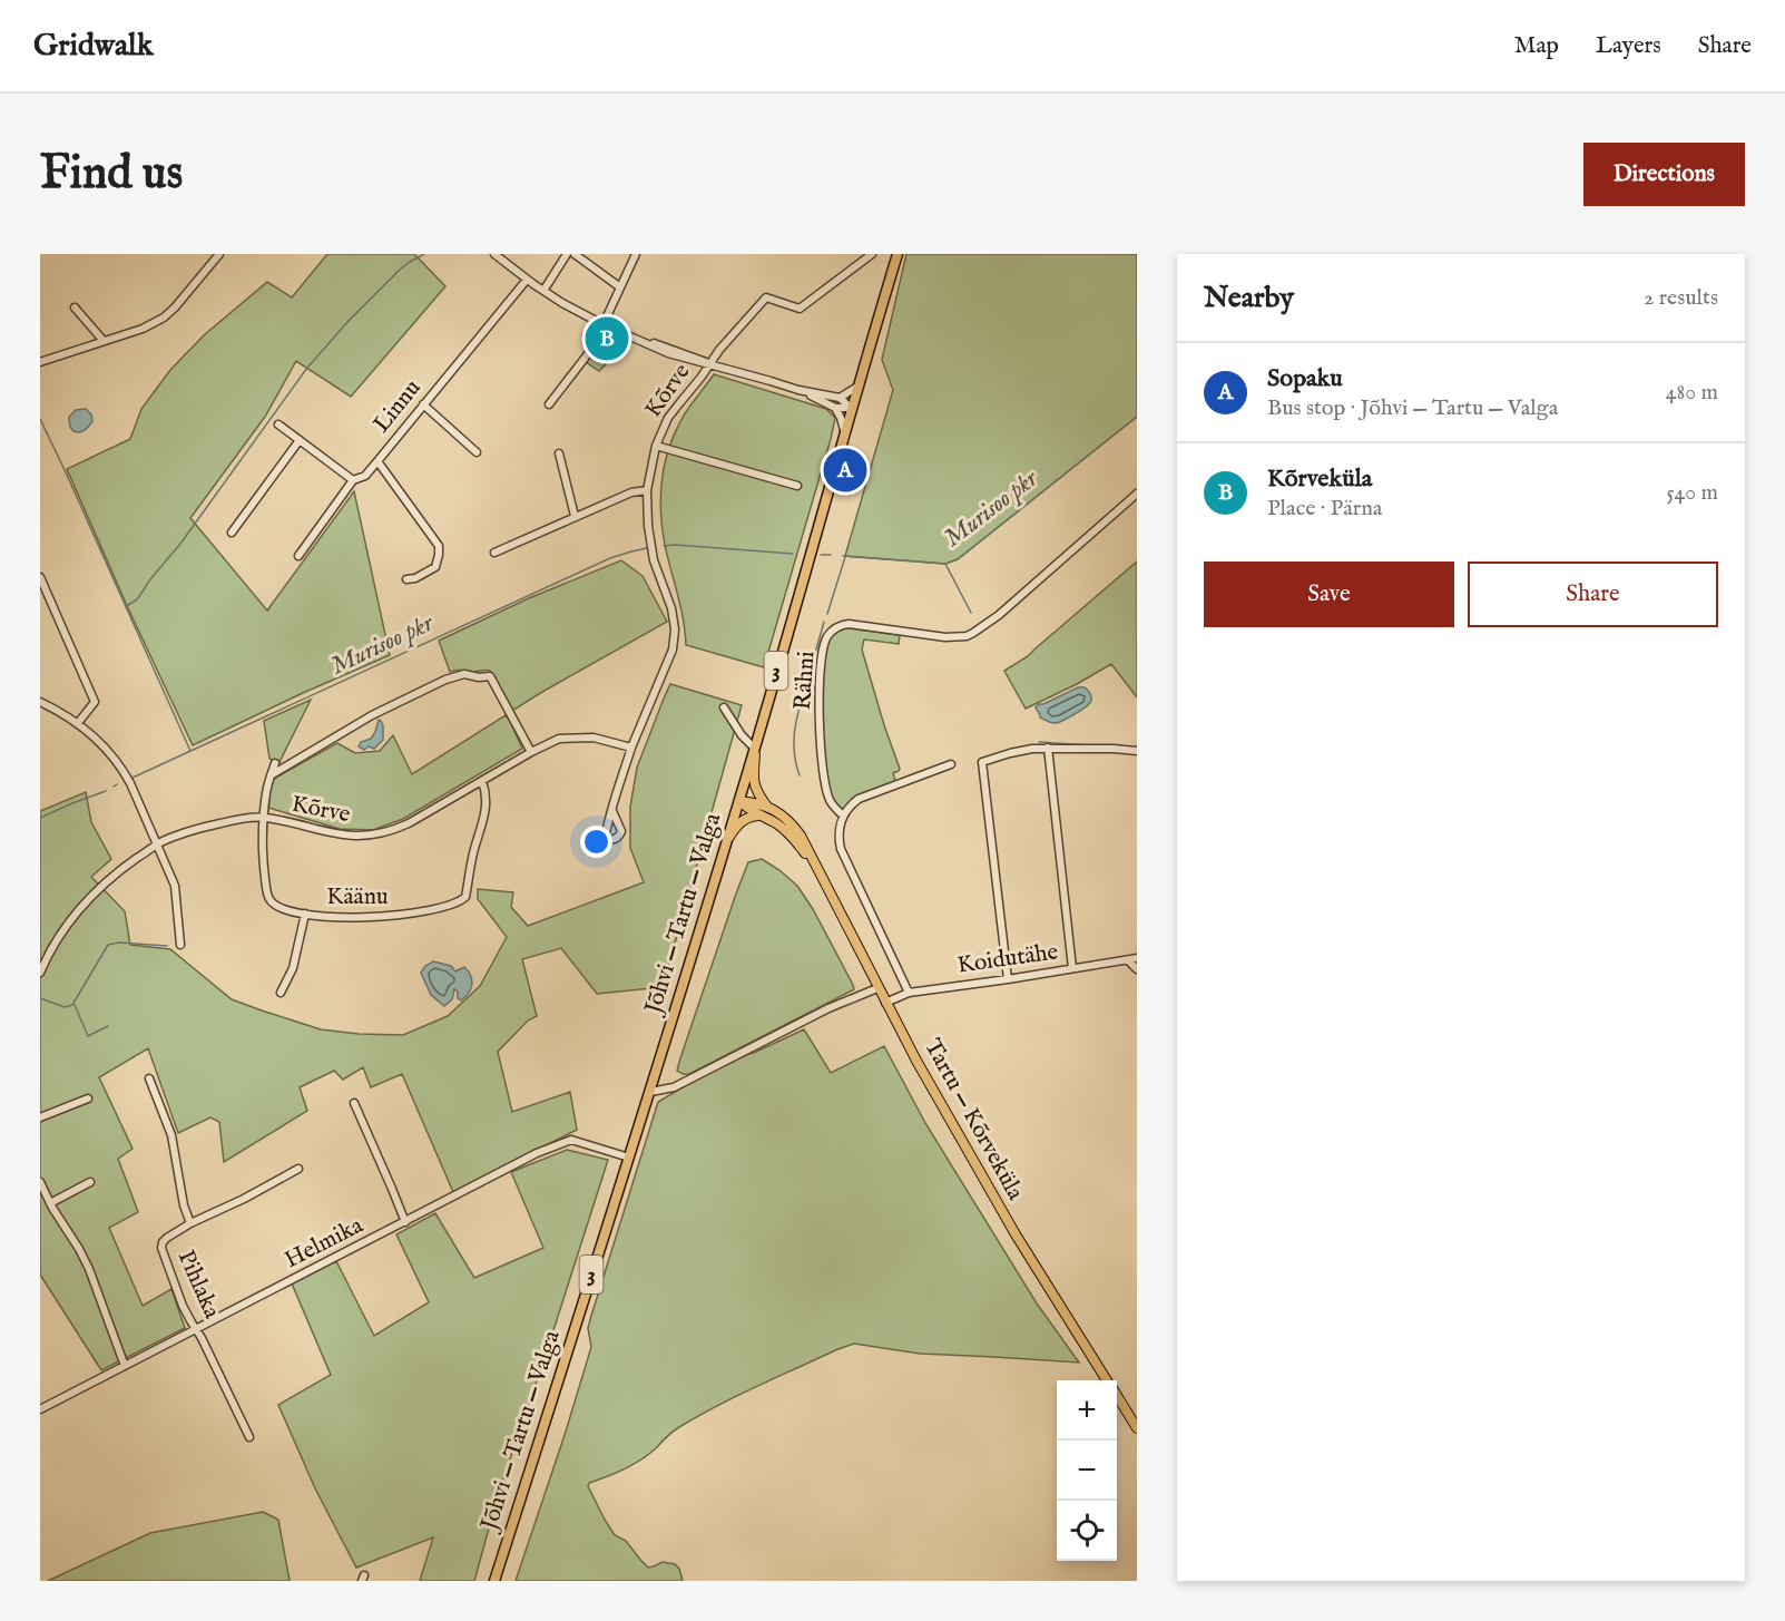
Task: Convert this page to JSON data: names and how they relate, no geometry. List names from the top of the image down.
{
  "streets": {
    "highway": ["3", "Jõhvi — Tartu — Valga"],
    "main road": ["Tartu — Kõrveküla"],
    "street": [
      "Kõrve",
      "Linnu",
      "Rähni",
      "Käänu",
      "Koidutähe",
      "Helmika",
      "Pihlaka"
    ]
  },
  "crossings": [
    ["Kõrve", "Käänu"],
    ["Jõhvi — Tartu — Valga", "Tartu — Kõrveküla"],
    ["Jõhvi — Tartu — Valga", "Helmika"],
    ["Koidutähe", "Tartu — Kõrveküla"],
    ["Helmika", "Pihlaka"]
  ],
  "water": ["Murisoo pkr"],
  "page": {
    "header": "Gridwalk",
    "nav": ["Map", "Layers", "Share"],
    "buttons": [
      "Directions",
      ["Save", "Share"]
    ],
    "title": "Find us",
    "heading": ["Nearby", "2 results"],
    "pins": ["B", "A"],
    "list": [
      {
        "mark": "A",
        "name": "Sopaku",
        "note": "Bus stop · Jõhvi — Tartu — Valga",
        "value": "480 m"
      },
      {
        "mark": "B",
        "name": "Kõrveküla",
        "note": "Place · Pärna",
        "value": "540 m"
      }
    ],
    "map_buttons": ["+", "−"]
  }
}
